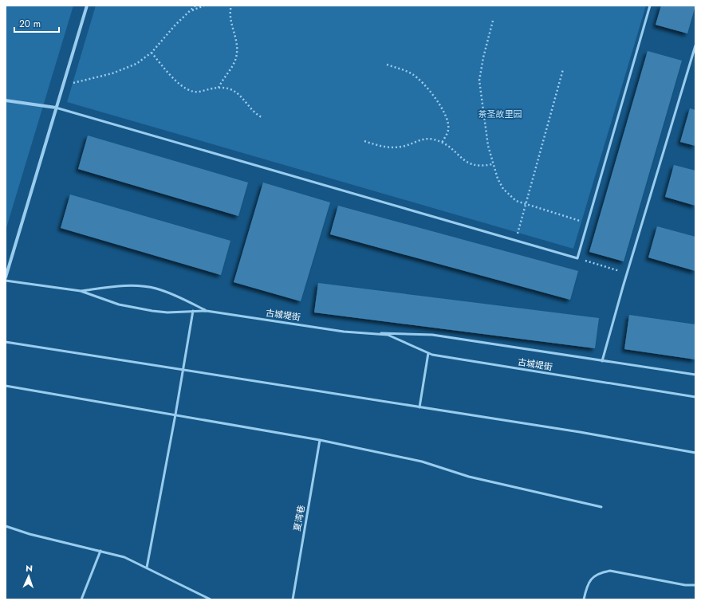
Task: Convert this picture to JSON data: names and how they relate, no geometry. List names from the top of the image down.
{
  "streets": {
    "lane": ["古城堤街", "夏湾巷"]
  },
  "parks": ["茶圣故里园"],
  "scale_bar": "20 m",
  "north": "top"
}
